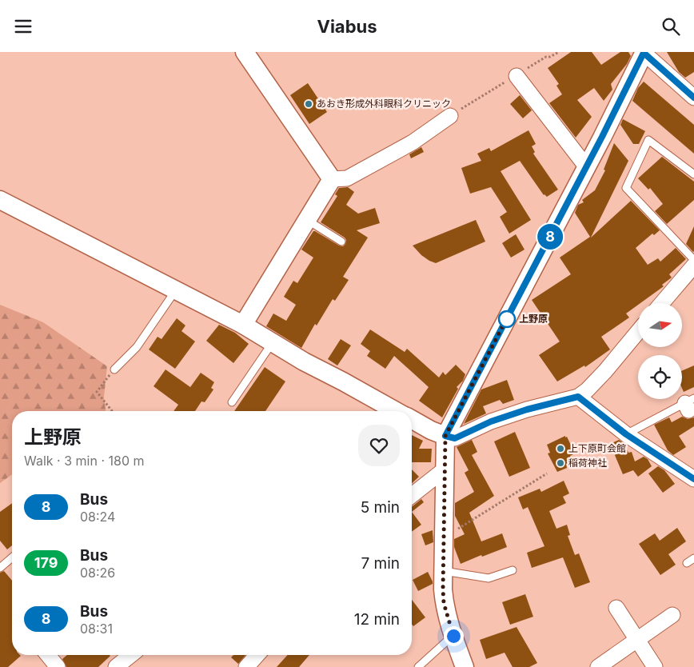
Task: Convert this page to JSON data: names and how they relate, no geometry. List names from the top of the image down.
{
  "places": [
    "あおき形成外科眼科クリニック",
    "上野原",
    "上下原町会館",
    "稲荷神社"
  ],
  "lines": ["bus line 8"],
  "north": "right",
  "page": {
    "header": "Viabus",
    "on_map": "8",
    "heading": ["上野原", "Walk · 3 min · 180 m"],
    "list": [
      {
        "mark": "8",
        "name": "Bus",
        "note": "08:24",
        "value": "5 min"
      },
      {
        "mark": "179",
        "name": "Bus",
        "note": "08:26",
        "value": "7 min"
      },
      {
        "mark": "8",
        "name": "Bus",
        "note": "08:31",
        "value": "12 min"
      }
    ]
  }
}
